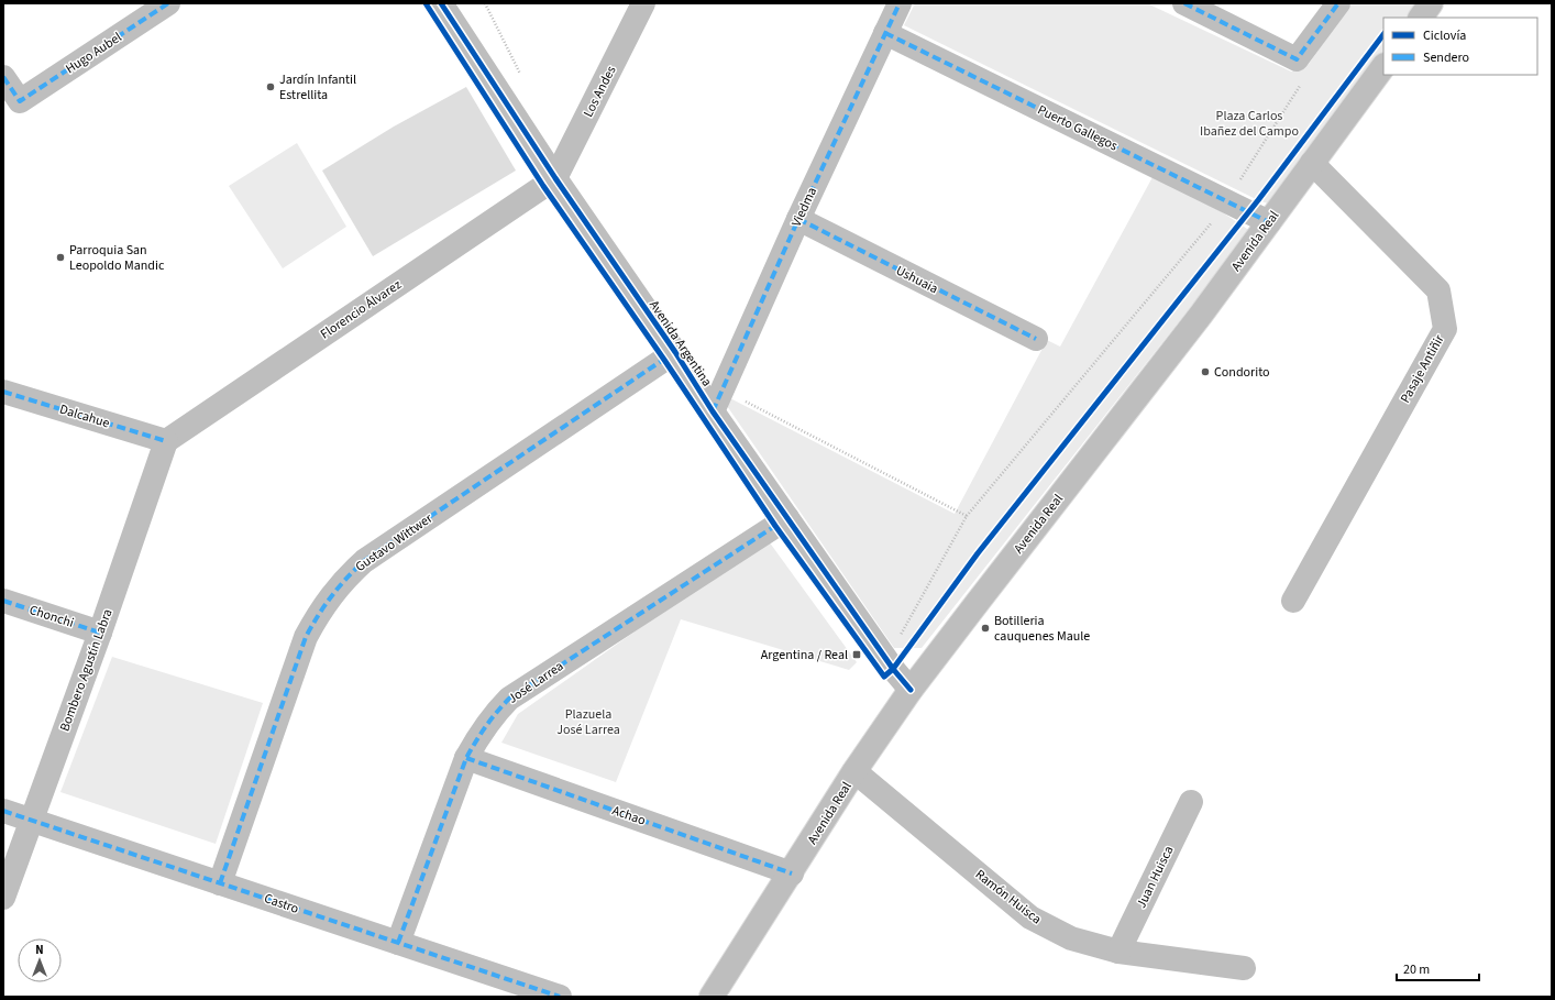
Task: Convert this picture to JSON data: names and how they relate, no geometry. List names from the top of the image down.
{
  "streets": {
    "street": [
      "Hugo Aubel",
      "Los Andes",
      "Puerto Gallegos",
      "Viedma",
      "Avenida Real",
      "Ushuaia",
      "Florencio Álvarez",
      "Avenida Argentina",
      "Pasaje Antiñir",
      "Dalcahue",
      "Gustavo Wittwer",
      "Chonchi",
      "Bombero Agustín Labra",
      "José Larrea",
      "Achao",
      "Juan Huisca",
      "Ramón Huisca",
      "Castro"
    ]
  },
  "crossings": [
    ["Los Andes", "Florencio Álvarez"],
    ["Los Andes", "Avenida Argentina"],
    ["Puerto Gallegos", "Viedma"],
    ["Puerto Gallegos", "Avenida Real"],
    ["Viedma", "Ushuaia"],
    ["Viedma", "Avenida Argentina"],
    ["Avenida Real", "Avenida Argentina"],
    ["Avenida Real", "Pasaje Antiñir"],
    ["Avenida Real", "Achao"],
    ["Avenida Real", "Ramón Huisca"],
    ["Florencio Álvarez", "Avenida Argentina"],
    ["Florencio Álvarez", "Dalcahue"],
    ["Florencio Álvarez", "Bombero Agustín Labra"],
    ["Avenida Argentina", "Gustavo Wittwer"],
    ["Avenida Argentina", "José Larrea"],
    ["Dalcahue", "Bombero Agustín Labra"],
    ["Gustavo Wittwer", "Castro"],
    ["Chonchi", "Bombero Agustín Labra"],
    ["Bombero Agustín Labra", "Castro"],
    ["José Larrea", "Achao"],
    ["José Larrea", "Castro"],
    ["Juan Huisca", "Ramón Huisca"]
  ],
  "parks": ["Plaza Carlos Ibañez del Campo", "Plazuela José Larrea"],
  "places": {
    "other": [
      "Jardín Infantil Estrellita",
      "Parroquia San Leopoldo Mandic",
      "Condorito",
      "Botilleria cauquenes Maule"
    ],
    "transit": ["Argentina / Real"]
  },
  "legend": ["Ciclovía", "Sendero"],
  "scale_bar": "20 m",
  "north": "top"
}
